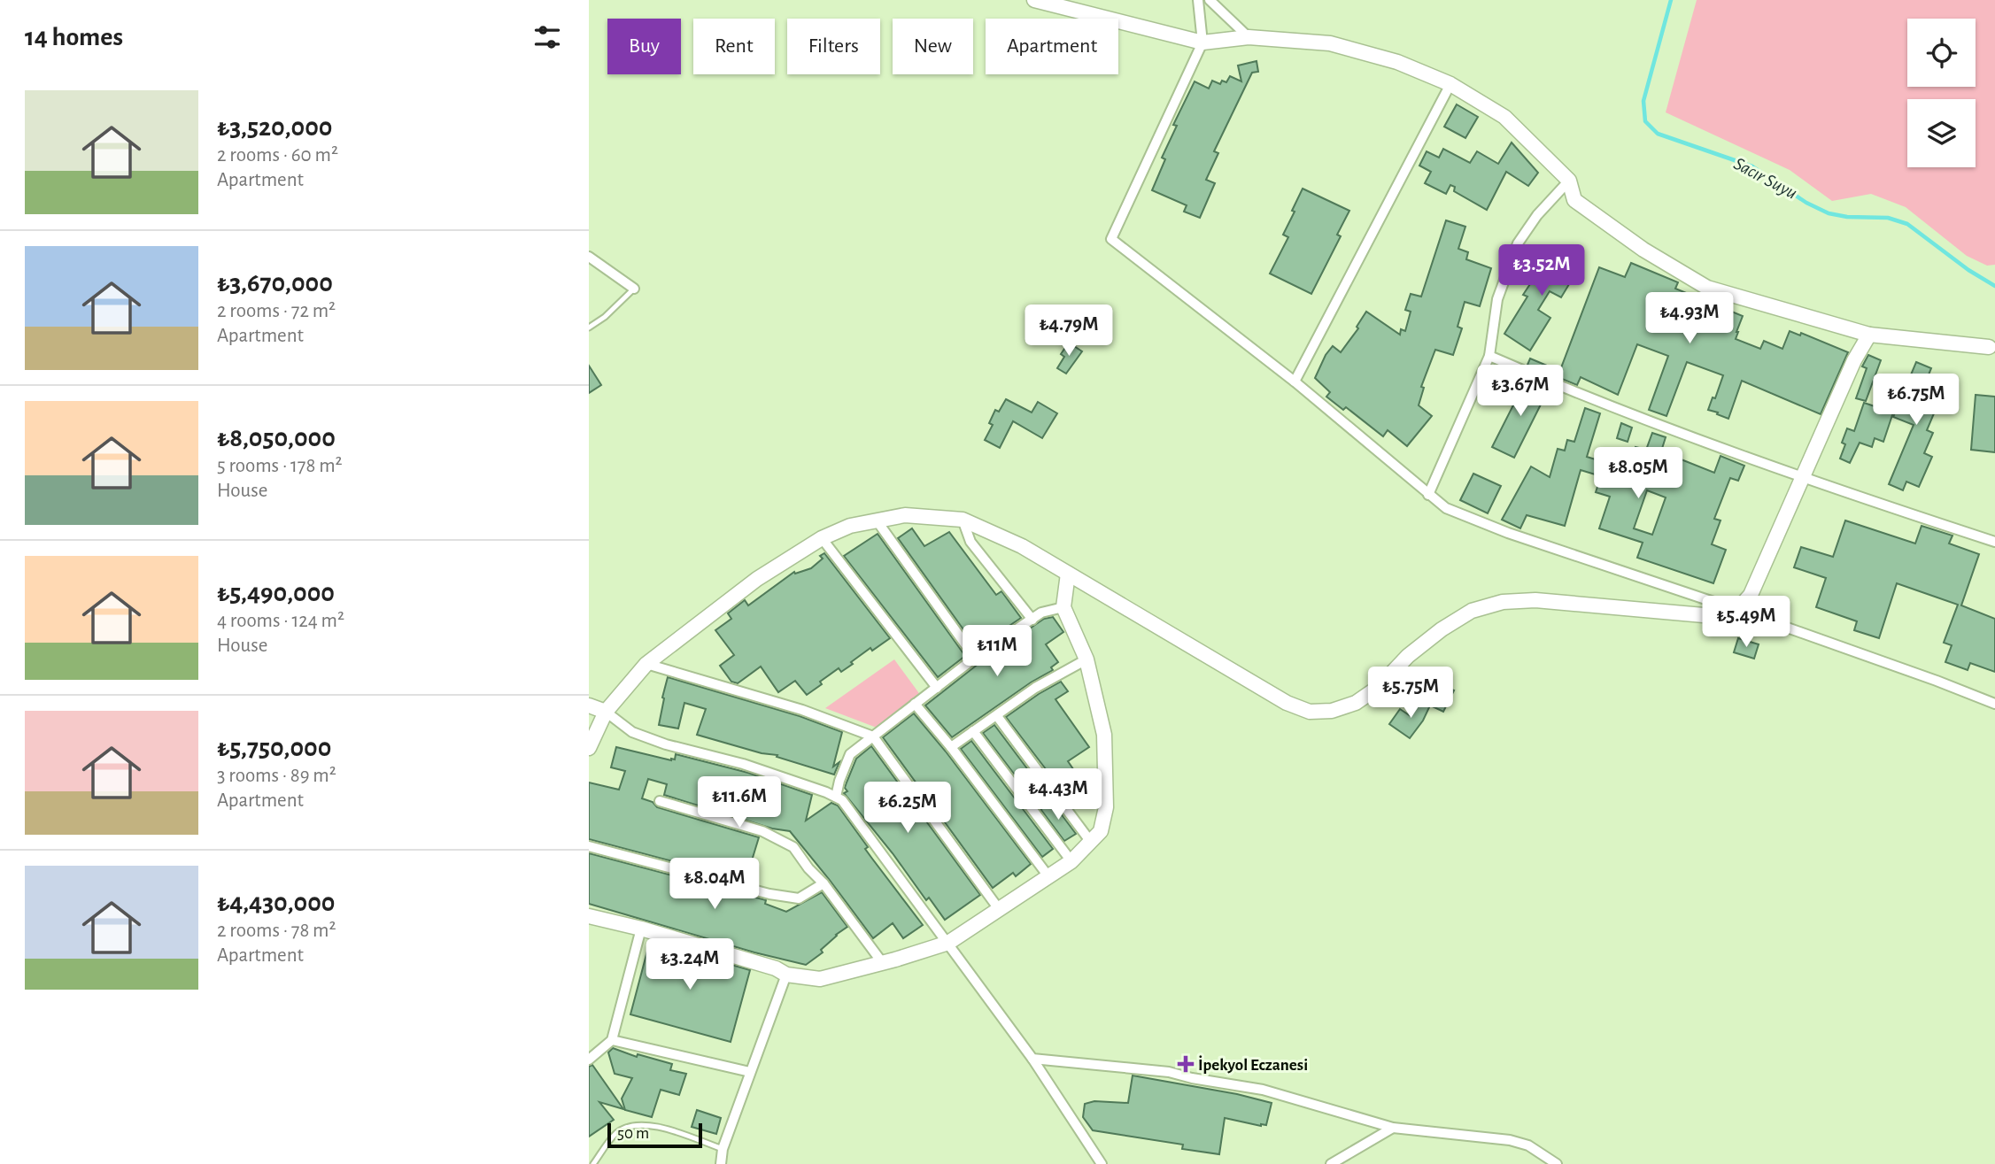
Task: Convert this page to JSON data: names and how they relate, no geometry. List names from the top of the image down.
{
  "water": ["Sacır Suyu"],
  "places": {
    "health": ["İpekyol Eczanesi"]
  },
  "scale_bar": "50 m",
  "page": {
    "heading": "14 homes",
    "chip": [
      "Buy",
      "Rent",
      "Filters",
      "New",
      "Apartment"
    ],
    "list": [
      {
        "name": "₺3,520,000",
        "note": "2 rooms · 60 m² · Apartment"
      },
      {
        "name": "₺3,670,000",
        "note": "2 rooms · 72 m² · Apartment"
      },
      {
        "name": "₺8,050,000",
        "note": "5 rooms · 178 m² · House"
      },
      {
        "name": "₺5,490,000",
        "note": "4 rooms · 124 m² · House"
      },
      {
        "name": "₺5,750,000",
        "note": "3 rooms · 89 m² · Apartment"
      },
      {
        "name": "₺4,430,000",
        "note": "2 rooms · 78 m² · Apartment"
      }
    ],
    "price": [
      "₺3.52M",
      "₺4.93M",
      "₺4.79M",
      "₺3.67M",
      "₺6.75M",
      "₺8.05M",
      "₺5.49M",
      "₺11M",
      "₺5.75M",
      "₺4.43M",
      "₺11.6M",
      "₺6.25M",
      "₺8.04M",
      "₺3.24M"
    ],
    "scale": "50 m"
  }
}
